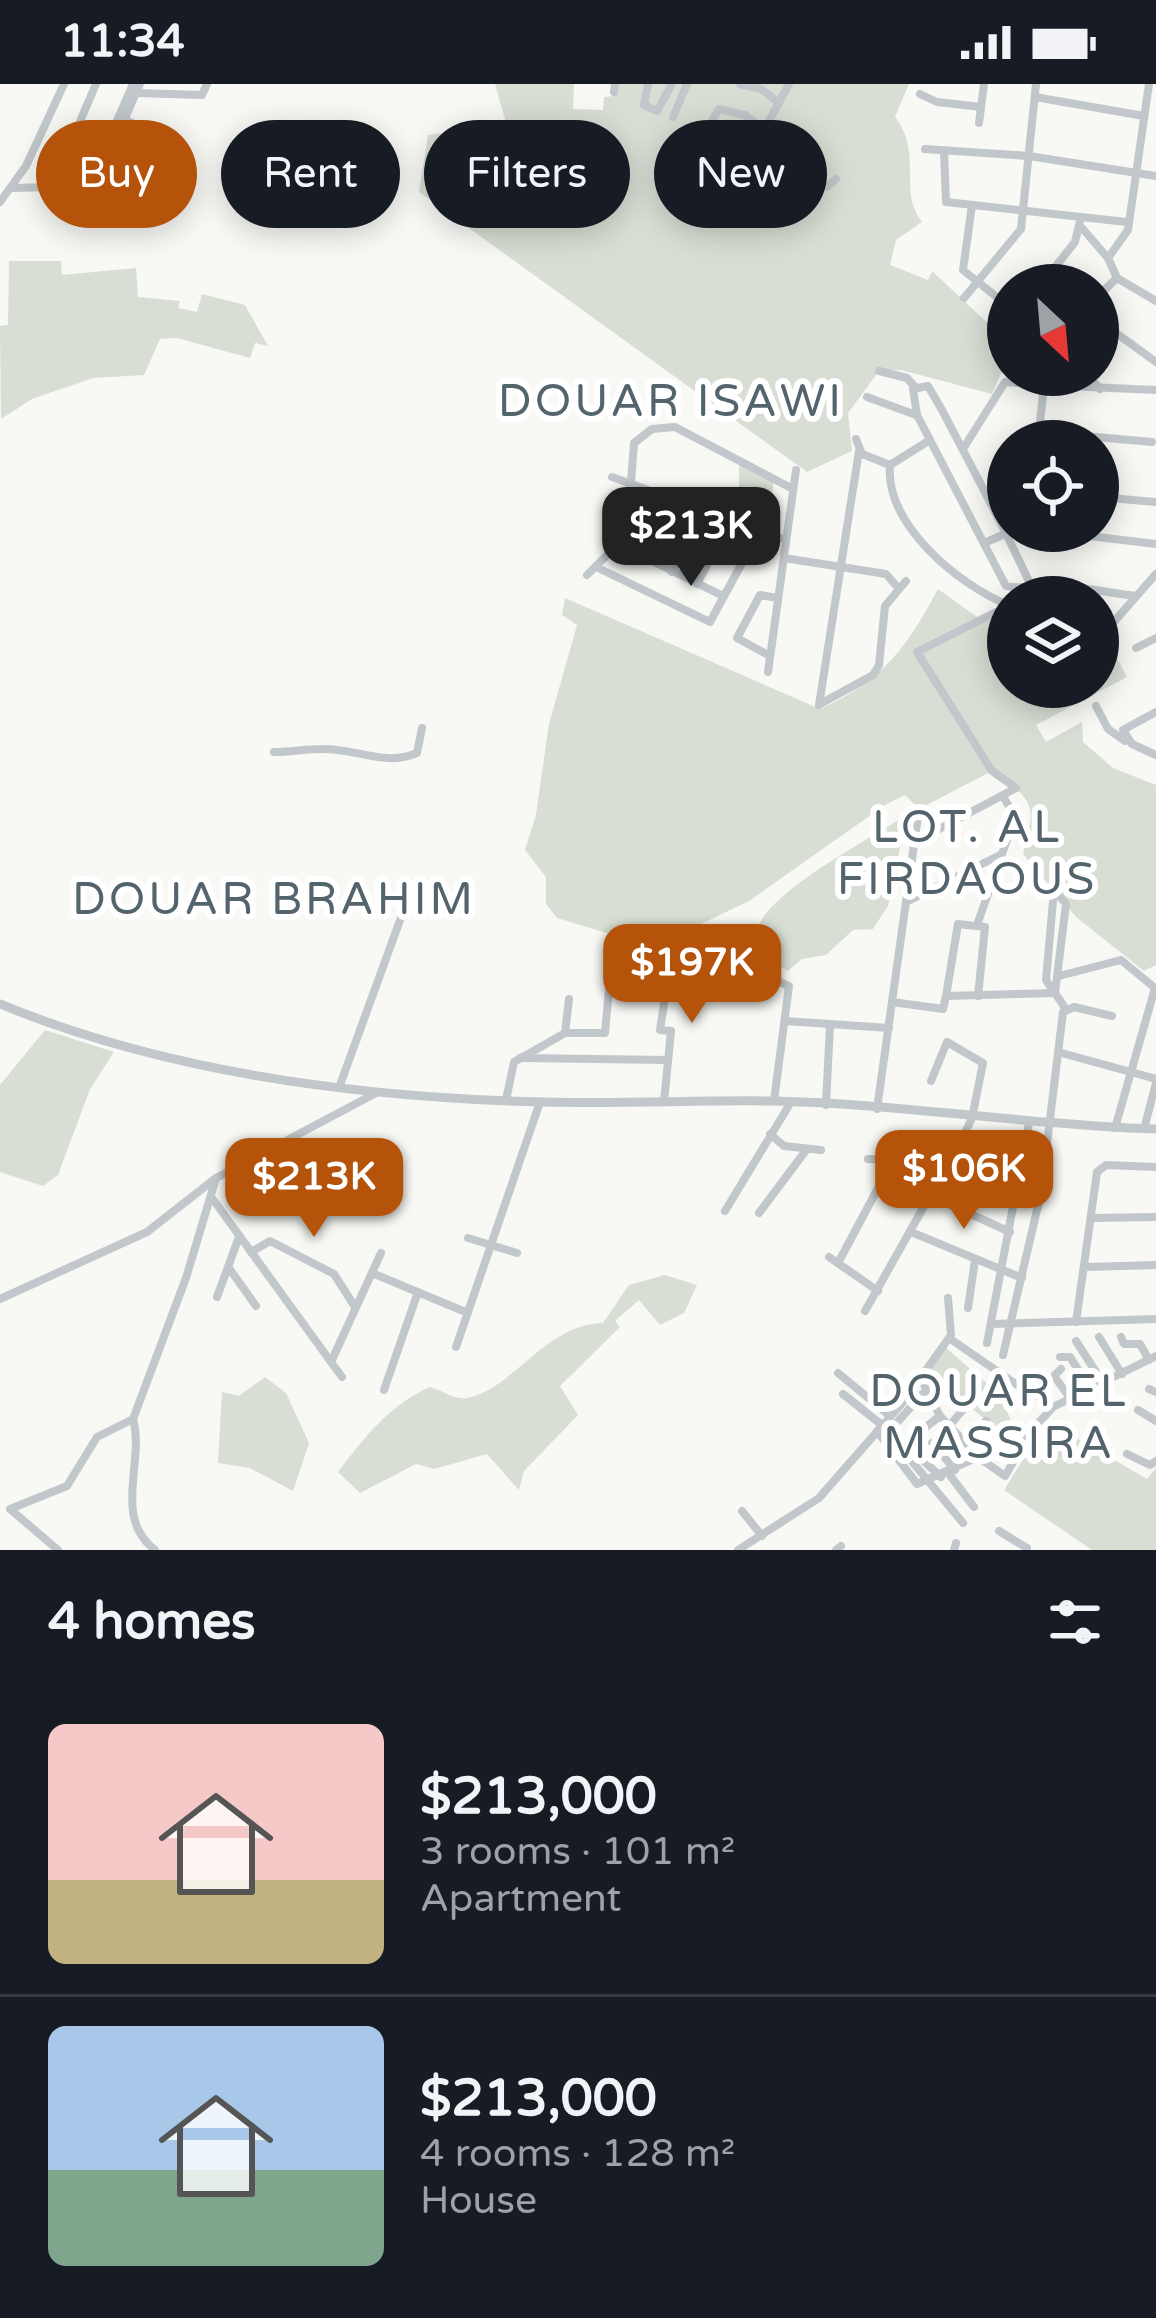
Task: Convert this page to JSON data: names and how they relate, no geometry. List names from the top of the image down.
{
  "districts": [
    "DOUAR ISAWI",
    "LOT. AL FIRDAOUS",
    "DOUAR BRAHIM",
    "DOUAR EL MASSIRA"
  ],
  "north": "bottom right",
  "page": {
    "status": "11:34",
    "chip": [
      "Buy",
      "Rent",
      "Filters",
      "New"
    ],
    "price": [
      "$213K",
      "$197K",
      "$106K",
      "$213K"
    ],
    "heading": "4 homes",
    "list": [
      {
        "name": "$213,000",
        "note": "3 rooms · 101 m² · Apartment"
      },
      {
        "name": "$213,000",
        "note": "4 rooms · 128 m² · House"
      }
    ]
  }
}
